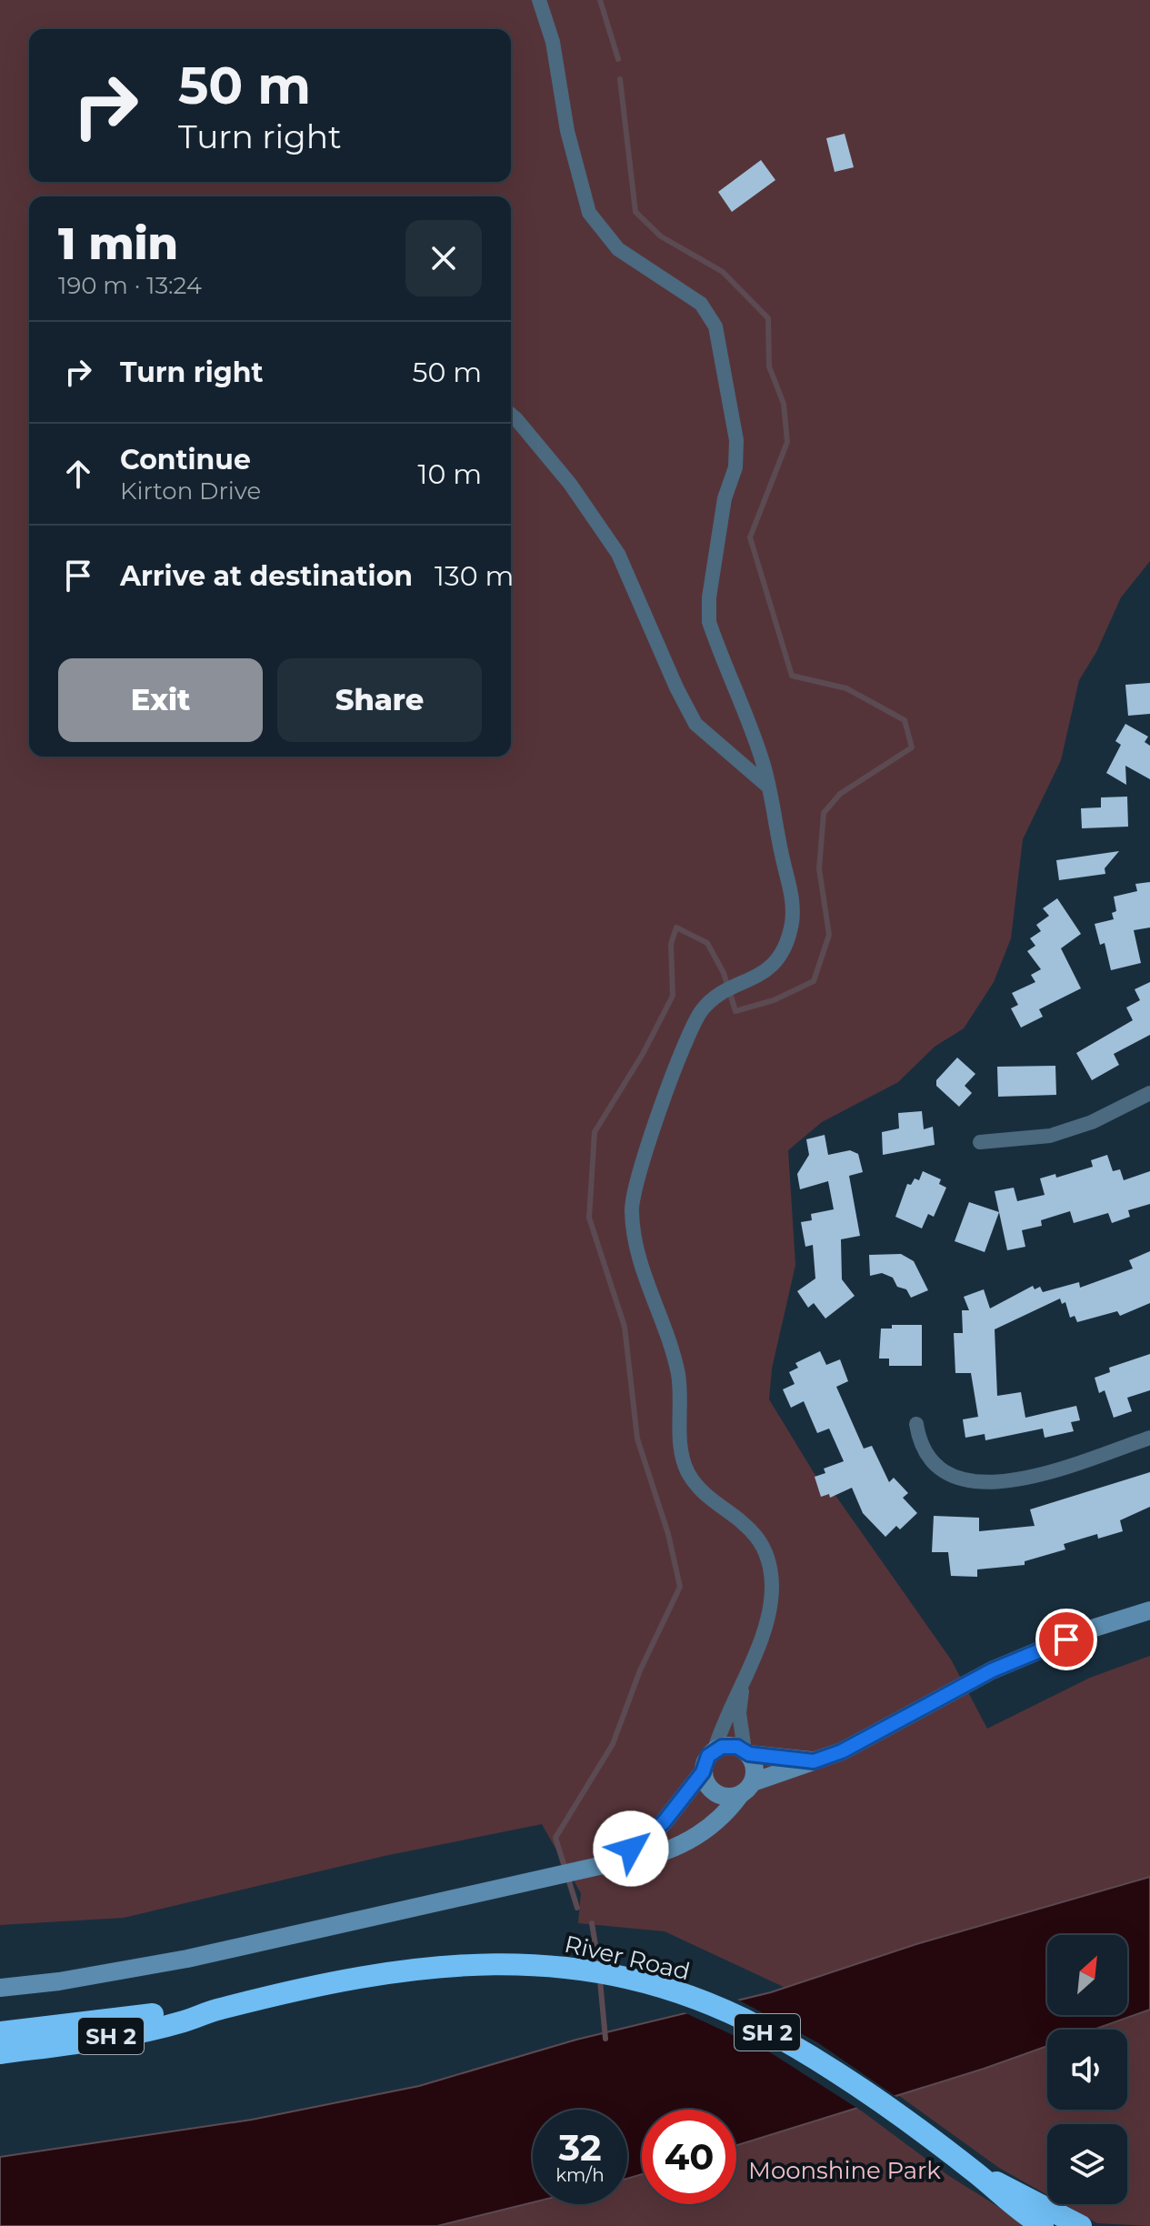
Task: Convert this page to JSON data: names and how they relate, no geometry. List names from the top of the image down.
{
  "streets": {
    "highway": ["River Road", "SH 2"]
  },
  "parks": ["Moonshine Park"],
  "north": "top right",
  "page": {
    "turn": ["50 m", "Turn right"],
    "heading": ["1 min", "190 m · 13:24"],
    "list": [
      {
        "name": "Turn right",
        "value": "50 m"
      },
      {
        "name": "Continue",
        "note": "Kirton Drive",
        "value": "10 m"
      },
      {
        "name": "Arrive at destination",
        "value": "130 m"
      }
    ],
    "buttons": ["Exit", "Share"],
    "speed": "32 km/h",
    "limit": "40"
  }
}
